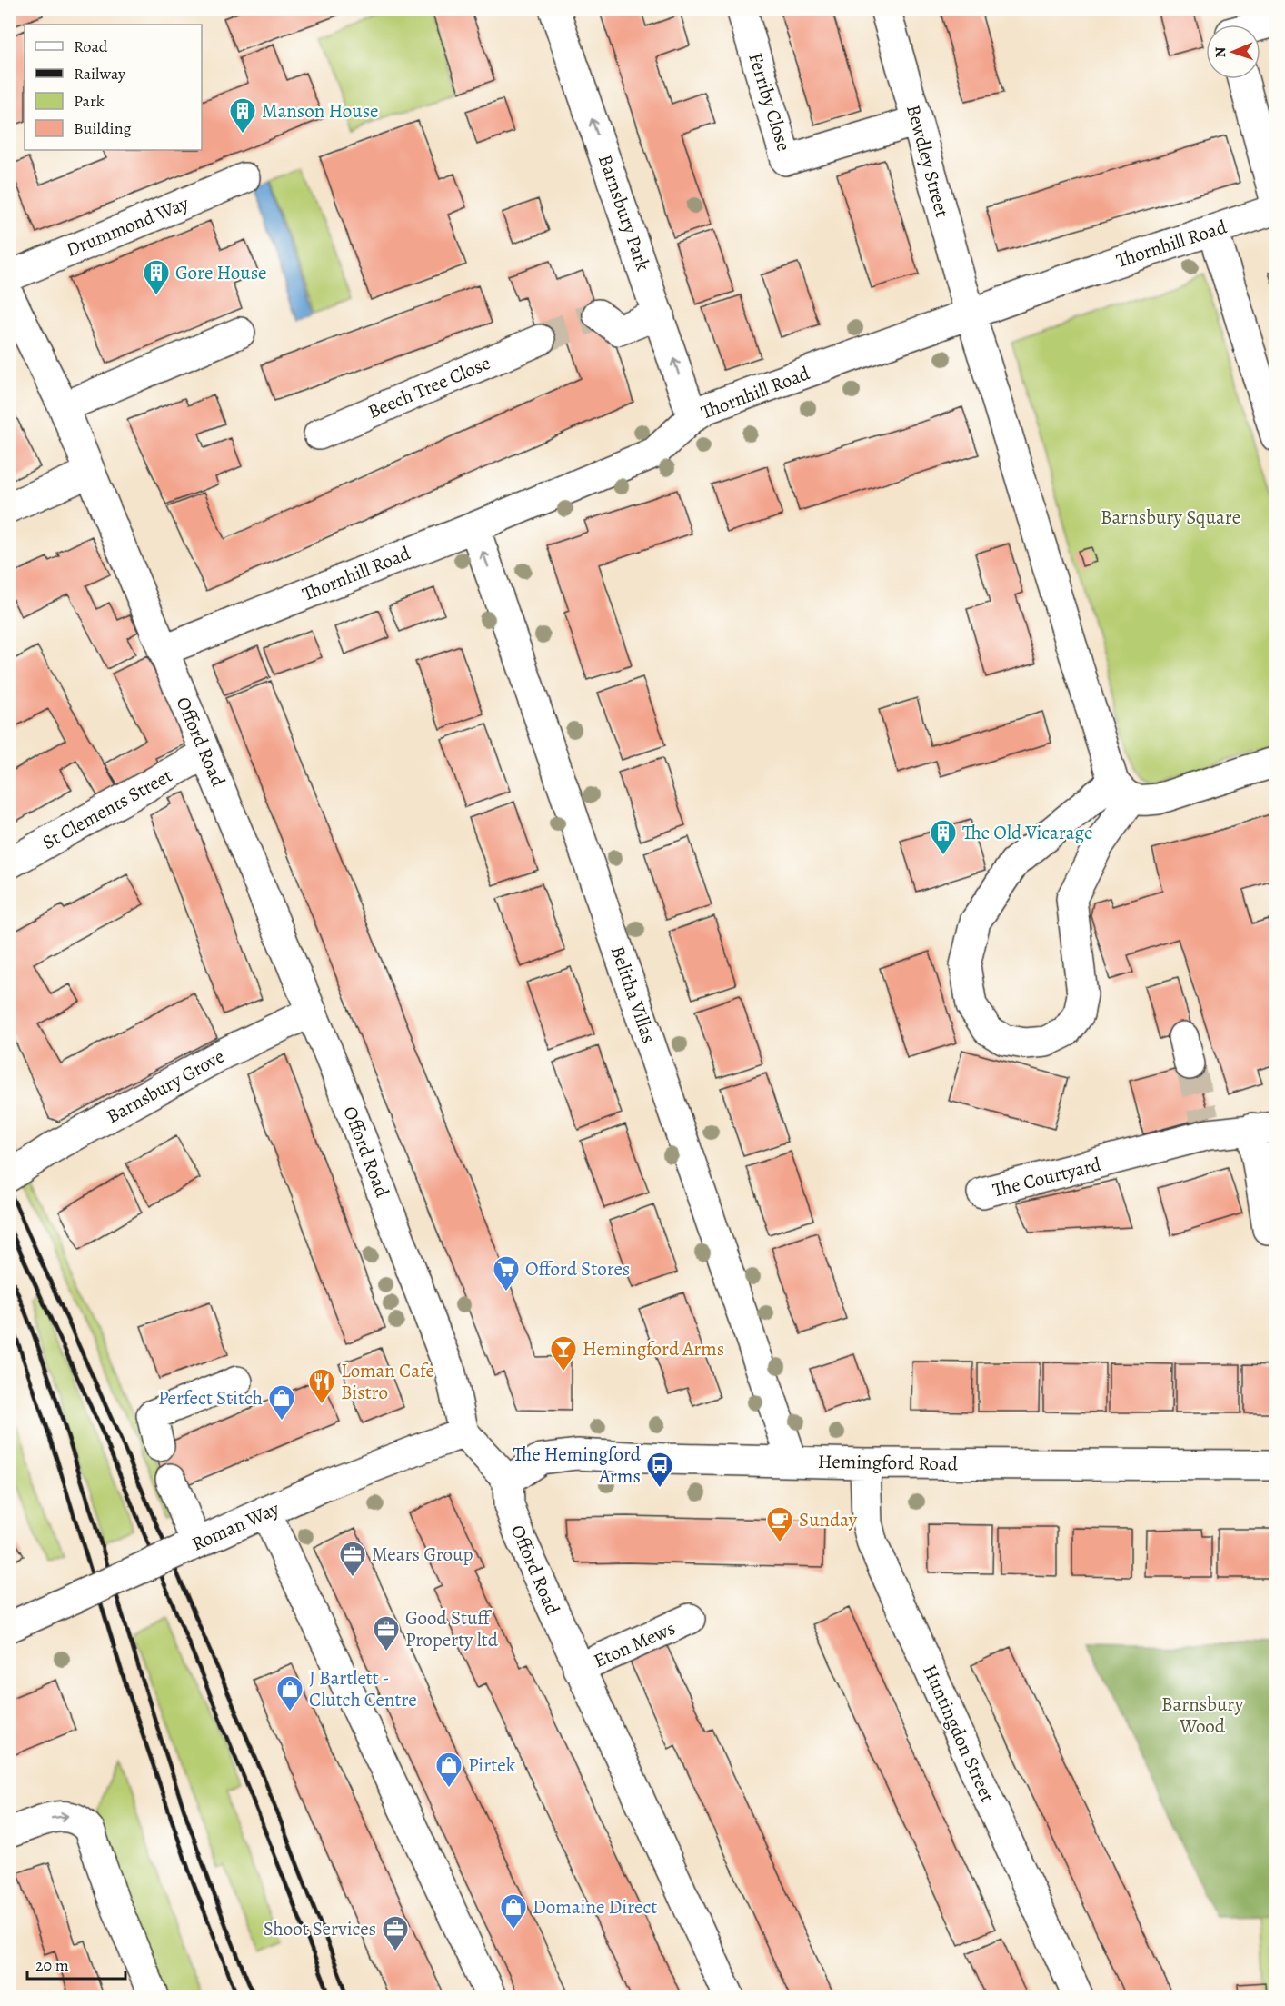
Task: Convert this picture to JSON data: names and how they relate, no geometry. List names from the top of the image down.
{
  "streets": {
    "street": [
      "Ferriby Close",
      "Bewdley Street",
      "Barnsbury Park",
      "Drummond Way",
      "Thornhill Road",
      "Beech Tree Close",
      "Offord Road",
      "St Clements Street",
      "Belitha Villas",
      "Barnsbury Grove",
      "The Courtyard",
      "Hemingford Road",
      "Roman Way",
      "Eton Mews",
      "Huntingdon Street"
    ]
  },
  "crossings": [
    ["Ferriby Close", "Bewdley Street"],
    ["Bewdley Street", "Thornhill Road"],
    ["Barnsbury Park", "Thornhill Road"],
    ["Thornhill Road", "Offord Road"],
    ["Thornhill Road", "Belitha Villas"],
    ["Offord Road", "St Clements Street"],
    ["Offord Road", "Barnsbury Grove"],
    ["Offord Road", "Hemingford Road"],
    ["Offord Road", "Roman Way"],
    ["Offord Road", "Eton Mews"],
    ["Belitha Villas", "Hemingford Road"],
    ["Hemingford Road", "Huntingdon Street"]
  ],
  "one_way": ["Barnsbury Park", "Belitha Villas"],
  "parks": ["Barnsbury Square", "Barnsbury Wood"],
  "places": {
    "building": ["Manson House", "Gore House", "The Old Vicarage"],
    "supermarket": ["Offord Stores"],
    "bar": ["Hemingford Arms"],
    "restaurant": ["Loman Cafe Bistro"],
    "shop": [
      "Perfect Stitch",
      "J Bartlett - Clutch Centre",
      "Pirtek",
      "Domaine Direct"
    ],
    "bus stop": ["The Hemingford Arms"],
    "cafe": ["Sunday"],
    "office": ["Mears Group", "Good Stuff Property ltd", "Shoot Services"]
  },
  "legend": [
    "Road",
    "Railway",
    "Park",
    "Building"
  ],
  "scale_bar": "20 m",
  "north": "left"
}
